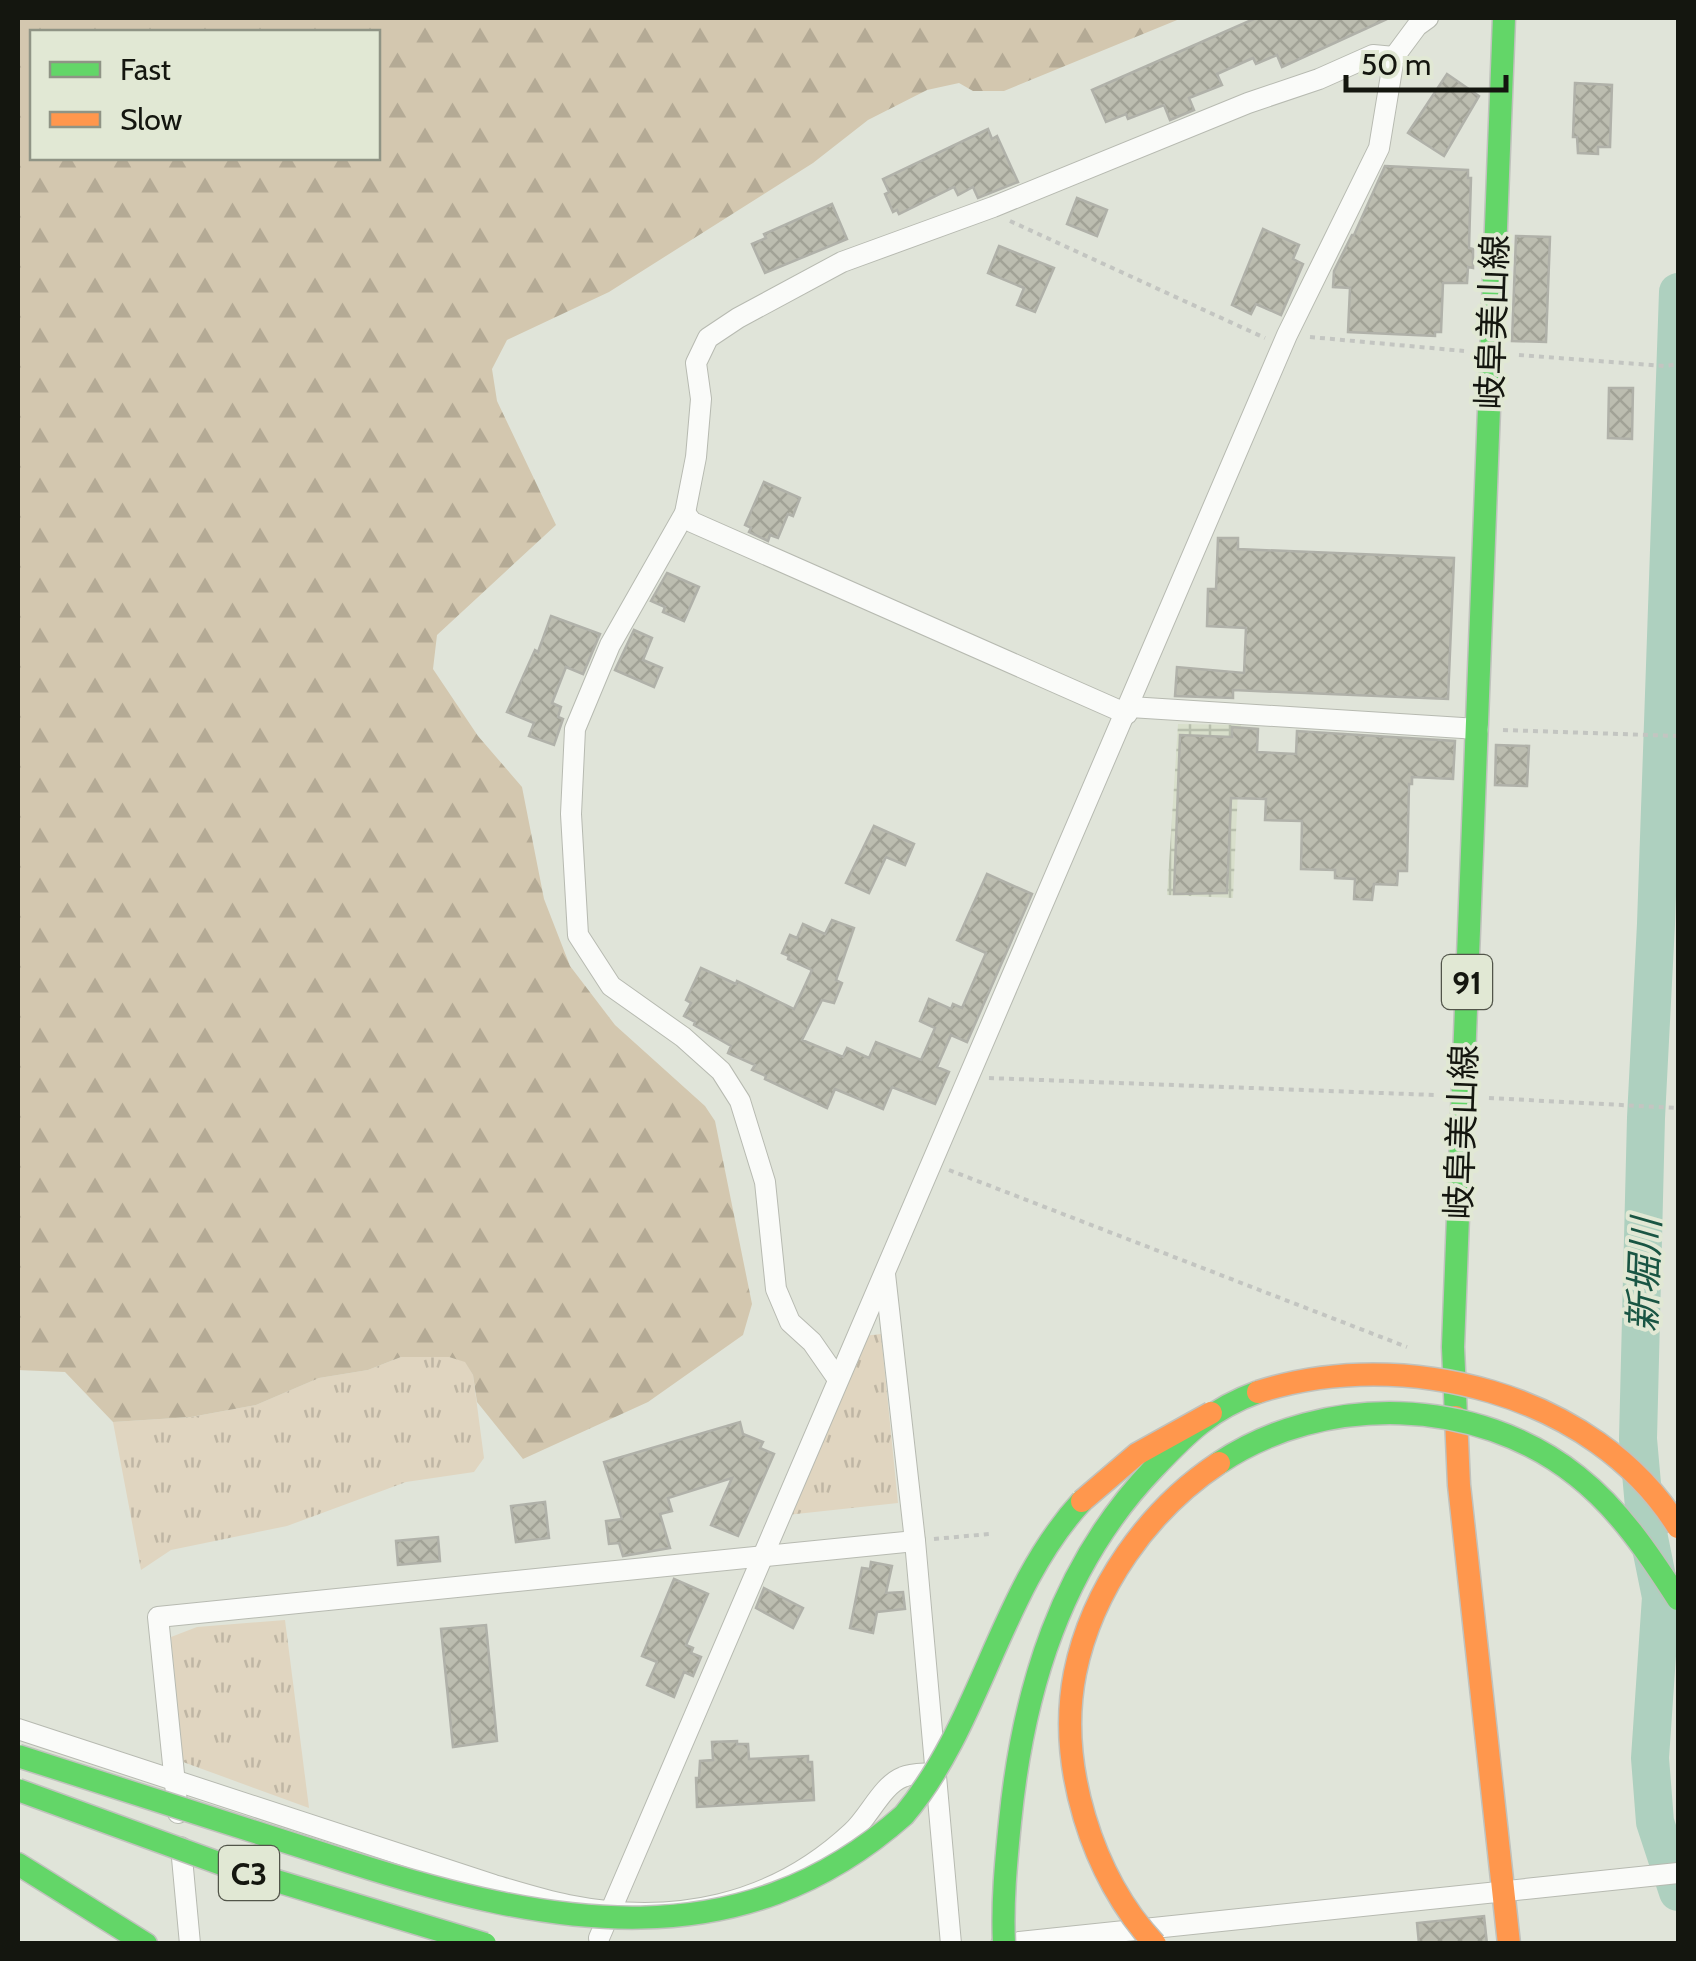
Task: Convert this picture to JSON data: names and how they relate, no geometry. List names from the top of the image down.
{
  "streets": {
    "main road": ["岐阜美山線", "91", "C3"]
  },
  "water": ["新堀川"],
  "legend": ["Fast", "Slow"],
  "scale_bar": "50 m"
}
